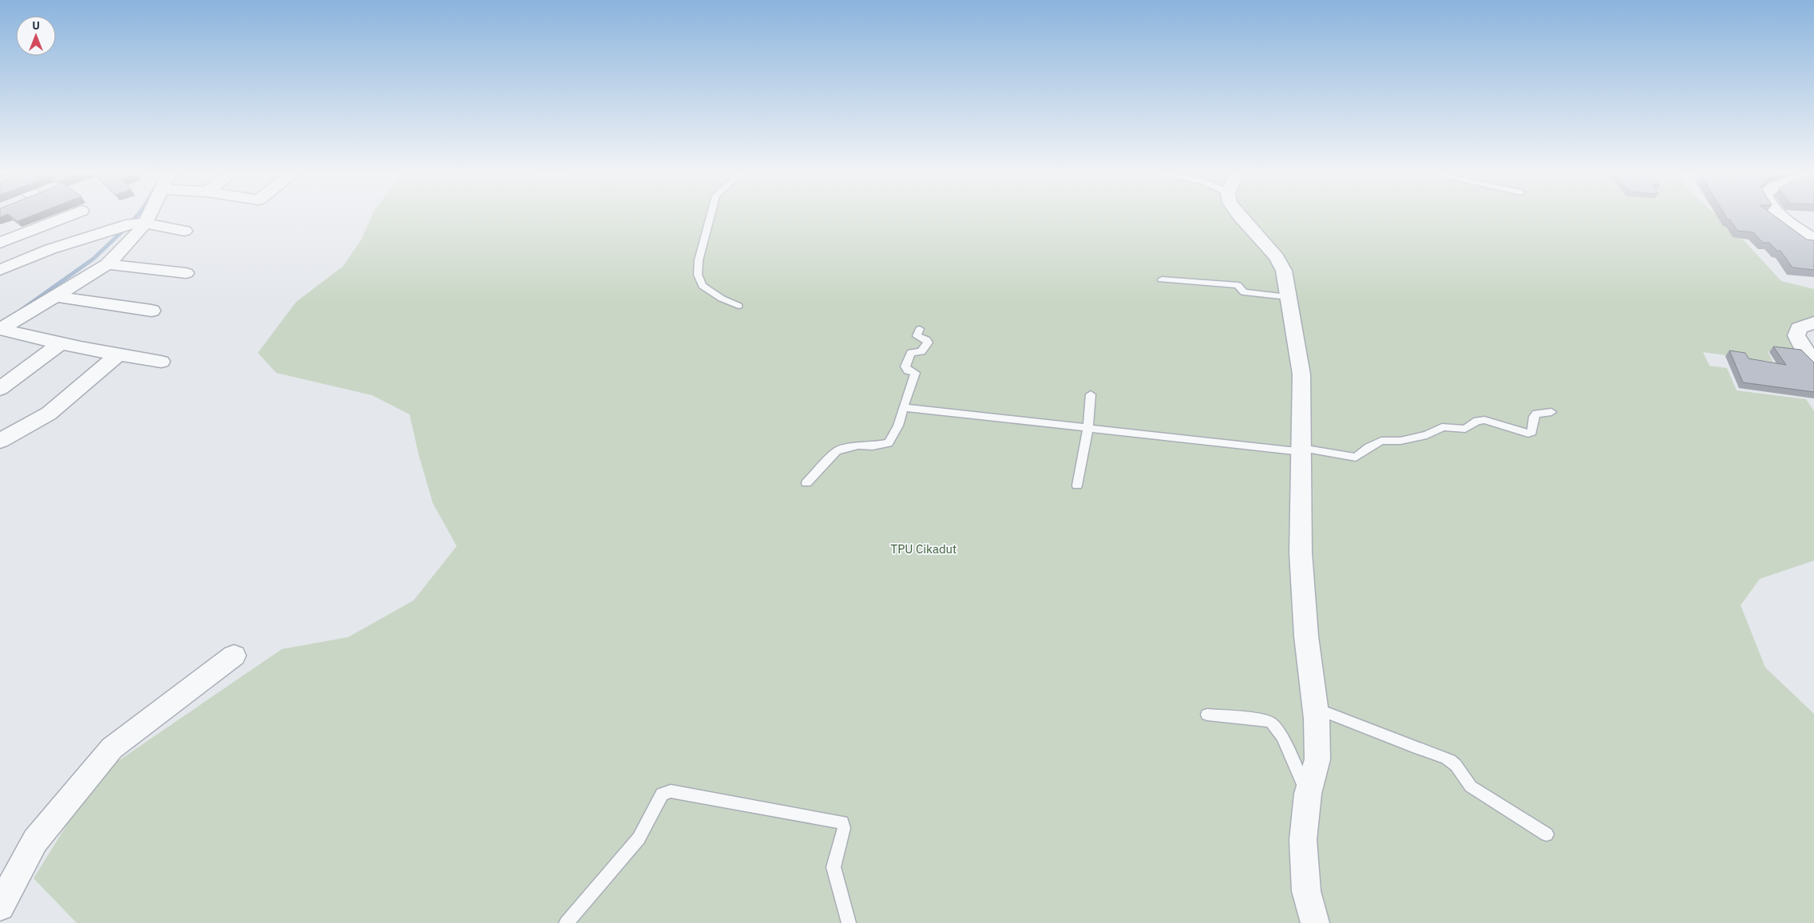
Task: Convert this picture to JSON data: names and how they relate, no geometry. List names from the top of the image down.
{
  "parks": ["TPU Cikadut"],
  "north": "top"
}
